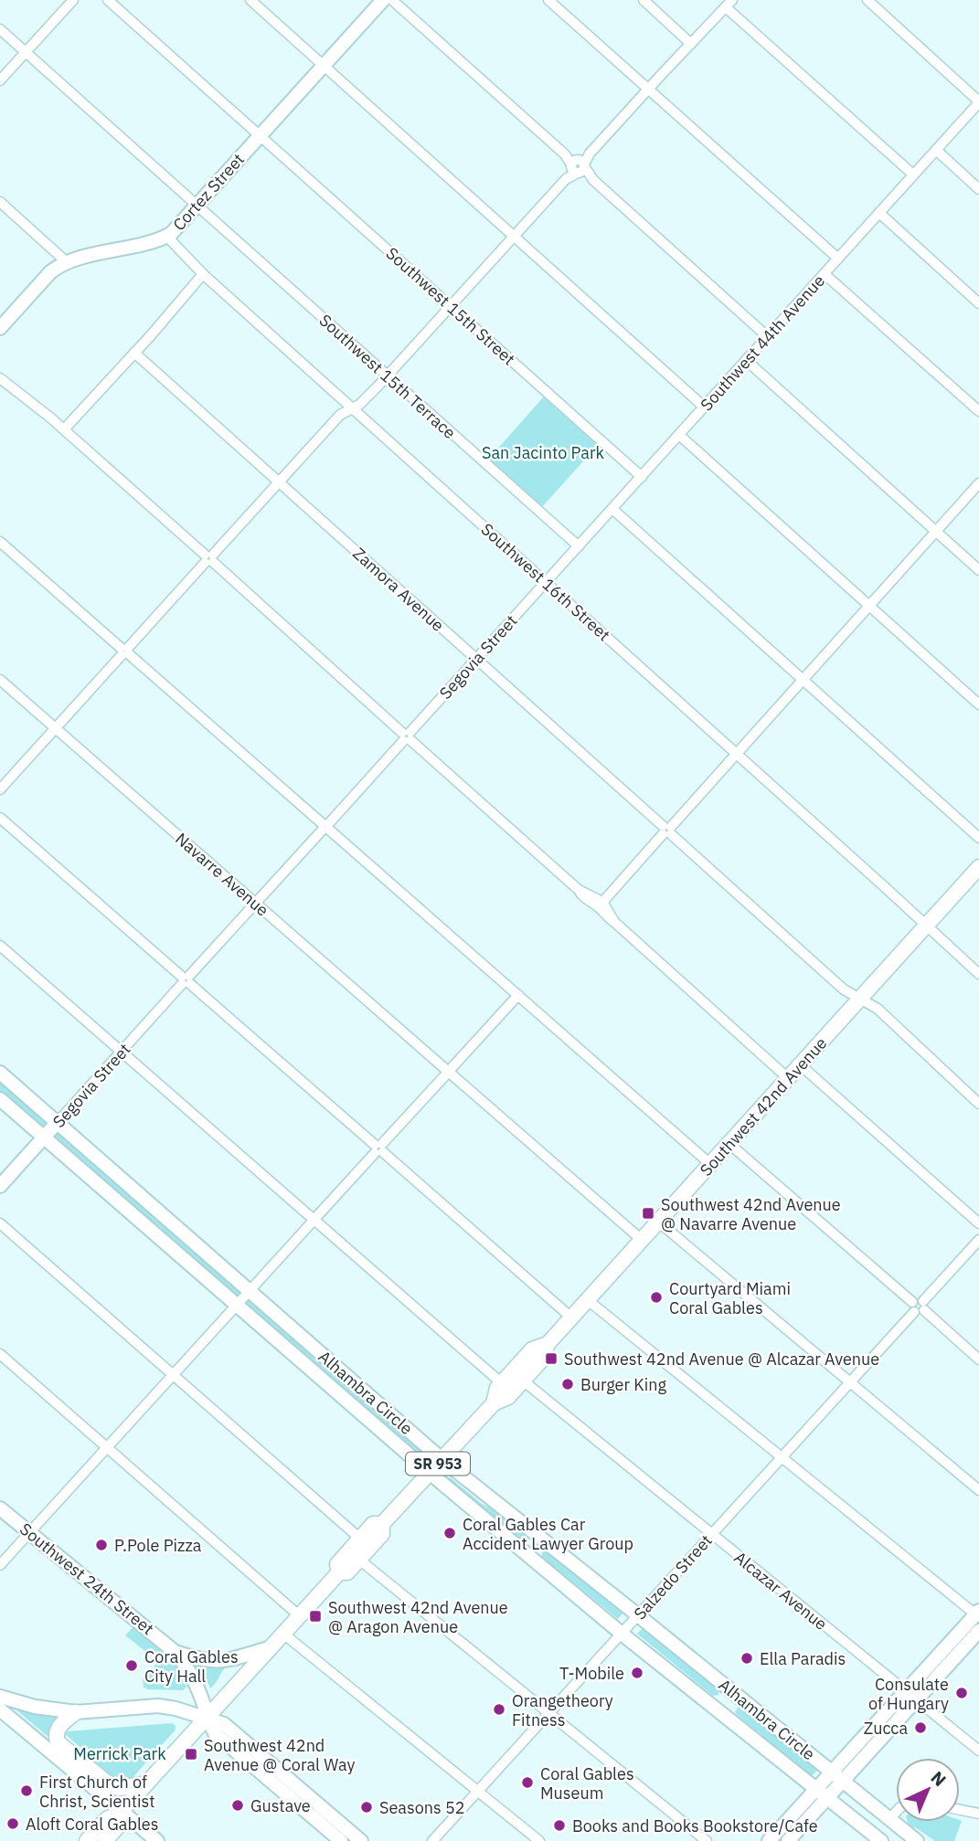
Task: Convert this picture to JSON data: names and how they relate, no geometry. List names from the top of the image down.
{
  "streets": {
    "main road": ["Southwest 42nd Avenue", "SR 953"],
    "street": [
      "Cortez Street",
      "Southwest 15th Street",
      "Southwest 44th Avenue",
      "Southwest 15th Terrace",
      "Southwest 16th Street",
      "Zamora Avenue",
      "Segovia Street",
      "Navarre Avenue",
      "Alhambra Circle",
      "Salzedo Street",
      "Southwest 24th Street",
      "Alcazar Avenue"
    ]
  },
  "crossings": [
    ["Cortez Street", "Southwest 15th Street"],
    ["Cortez Street", "Southwest 15th Terrace"],
    ["Cortez Street", "Southwest 16th Street"],
    ["Southwest 15th Street", "Southwest 44th Avenue"],
    ["Southwest 44th Avenue", "Southwest 15th Terrace"],
    ["Southwest 44th Avenue", "Southwest 16th Street"],
    ["Southwest 44th Avenue", "Segovia Street"],
    ["Southwest 16th Street", "Segovia Street"],
    ["Southwest 16th Street", "Southwest 42nd Avenue"],
    ["Zamora Avenue", "Segovia Street"],
    ["Zamora Avenue", "Southwest 42nd Avenue"],
    ["Segovia Street", "Navarre Avenue"],
    ["Segovia Street", "Alhambra Circle"],
    ["Navarre Avenue", "Southwest 42nd Avenue"],
    ["Southwest 42nd Avenue", "Alhambra Circle"],
    ["Southwest 42nd Avenue", "Southwest 24th Street"],
    ["Southwest 42nd Avenue", "Alcazar Avenue"],
    ["Alhambra Circle", "Salzedo Street"],
    ["Salzedo Street", "Alcazar Avenue"]
  ],
  "parks": ["San Jacinto Park", "Merrick Park"],
  "places": {
    "transit": [
      "Southwest 42nd Avenue @ Navarre Avenue",
      "Southwest 42nd Avenue @ Alcazar Avenue",
      "Southwest 42nd Avenue @ Aragon Avenue",
      "Southwest 42nd Avenue @ Coral Way"
    ],
    "other": [
      "Courtyard Miami Coral Gables",
      "Burger King",
      "Coral Gables Car Accident Lawyer Group",
      "P.Pole Pizza",
      "Ella Paradis",
      "Coral Gables City Hall",
      "T-Mobile",
      "Consulate of Hungary",
      "Orangetheory Fitness",
      "Zucca",
      "Coral Gables Museum",
      "First Church of Christ, Scientist",
      "Gustave",
      "Seasons 52",
      "Aloft Coral Gables",
      "Books and Books Bookstore/Cafe"
    ]
  },
  "north": "top right"
}
